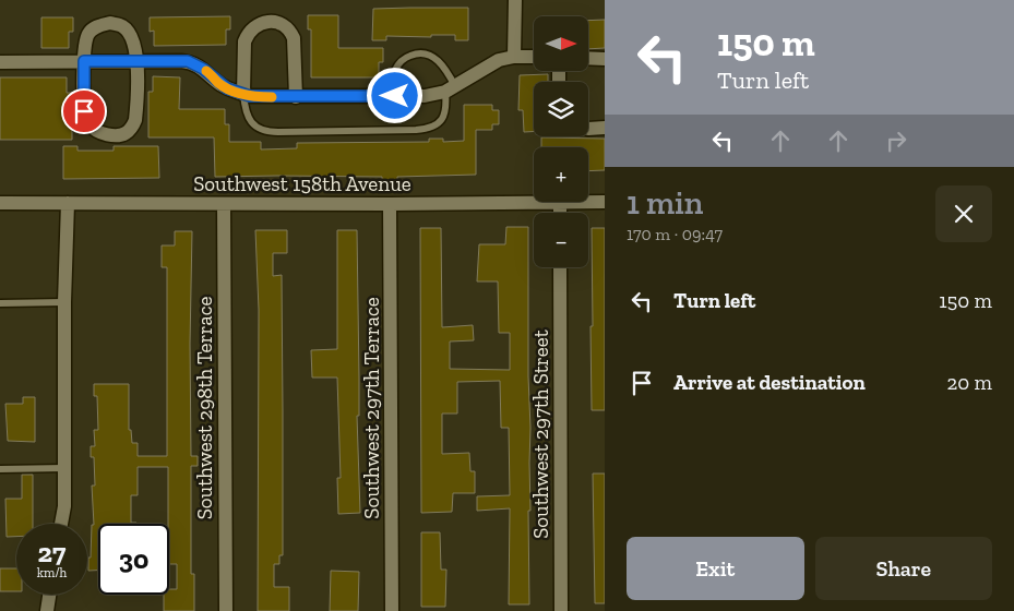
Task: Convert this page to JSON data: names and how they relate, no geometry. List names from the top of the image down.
{
  "streets": {
    "street": [
      "Southwest 158th Avenue",
      "Southwest 298th Terrace",
      "Southwest 297th Terrace",
      "Southwest 297th Street"
    ]
  },
  "crossings": [
    ["Southwest 158th Avenue", "Southwest 298th Terrace"],
    ["Southwest 158th Avenue", "Southwest 297th Terrace"]
  ],
  "north": "right",
  "page": {
    "turn": ["150 m", "Turn left"],
    "map_buttons": ["+", "−"],
    "heading": ["1 min", "170 m · 09:47"],
    "list": [
      {
        "name": "Turn left",
        "value": "150 m"
      },
      {
        "name": "Arrive at destination",
        "value": "20 m"
      }
    ],
    "speed": "27 km/h",
    "limit": "30",
    "buttons": ["Exit", "Share"]
  }
}
